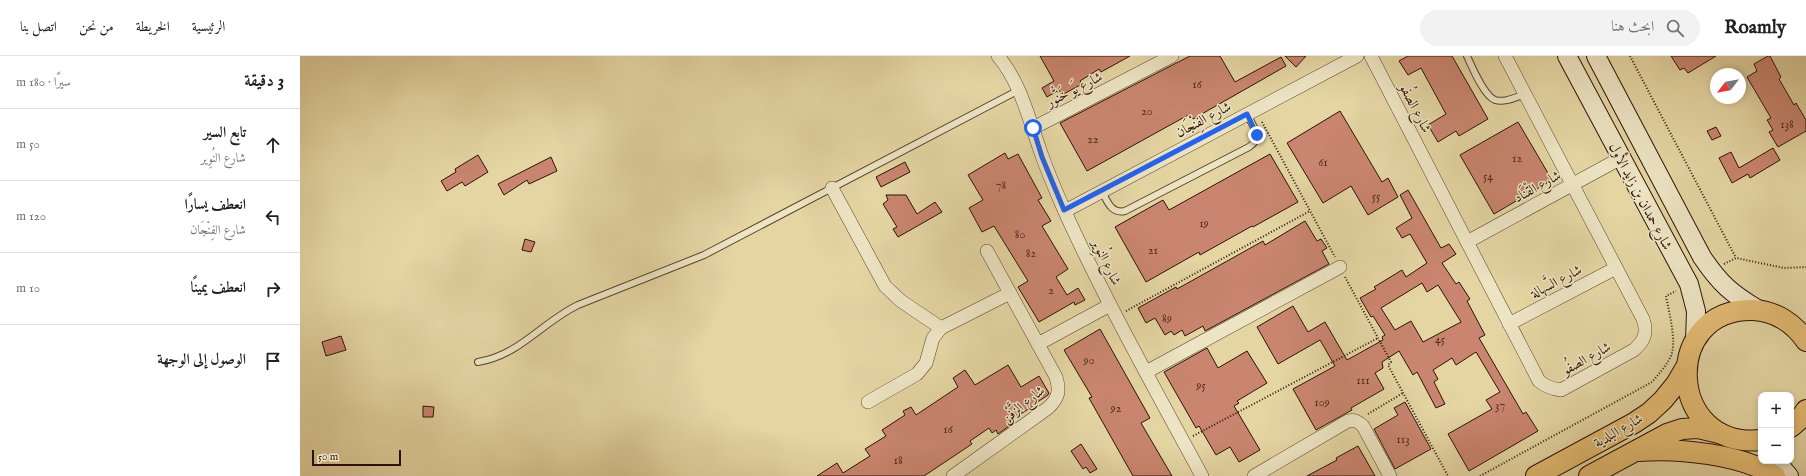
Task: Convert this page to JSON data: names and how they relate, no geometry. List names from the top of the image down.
{
  "streets": {
    "main road": ["شارع حمدان بن زايد الأول", "شارع البلدية"],
    "street": [
      "شارع يَو خَنُّور",
      "شارع الصفُو",
      "شارع الفِنْجَان",
      "شارع القْنَاد",
      "شارع النُوِير",
      "شارع السَّهالة",
      "شارع الزَّفْن"
    ]
  },
  "crossings": [
    ["شارع يَو خَنُّور", "شارع النُوِير"],
    ["شارع الصفُو", "شارع القْنَاد"],
    ["شارع الصفُو", "شارع السَّهالة"],
    ["شارع الفِنْجَان", "شارع النُوِير"],
    ["شارع القْنَاد", "شارع حمدان بن زايد الأول"]
  ],
  "house_numbers": [
    "16",
    "20",
    "138",
    "22",
    "12",
    "61",
    "54",
    "78",
    "55",
    "19",
    "80",
    "21",
    "82",
    "2",
    "89",
    "45",
    "90",
    "111",
    "95",
    "109",
    "37",
    "92",
    "16",
    "113",
    "18"
  ],
  "scale_bar": "50 m",
  "north": "bottom left",
  "page": {
    "header": "Roamly",
    "search": "ابحث هنا",
    "nav": [
      "الرئيسية",
      "الخريطة",
      "من نحن",
      "اتصل بنا"
    ],
    "heading": ["3 دقيقة", "سيرًا · 180 m"],
    "list": [
      ["تابع السير", "شارع النُوِير", "50 m"],
      ["انعطف يسارًا", "شارع الفِنْجَان", "120 m"],
      ["انعطف يمينًا", "10 m"],
      "الوصول إلى الوجهة"
    ],
    "map_buttons": ["+", "−"],
    "scale": "50 m"
  }
}
